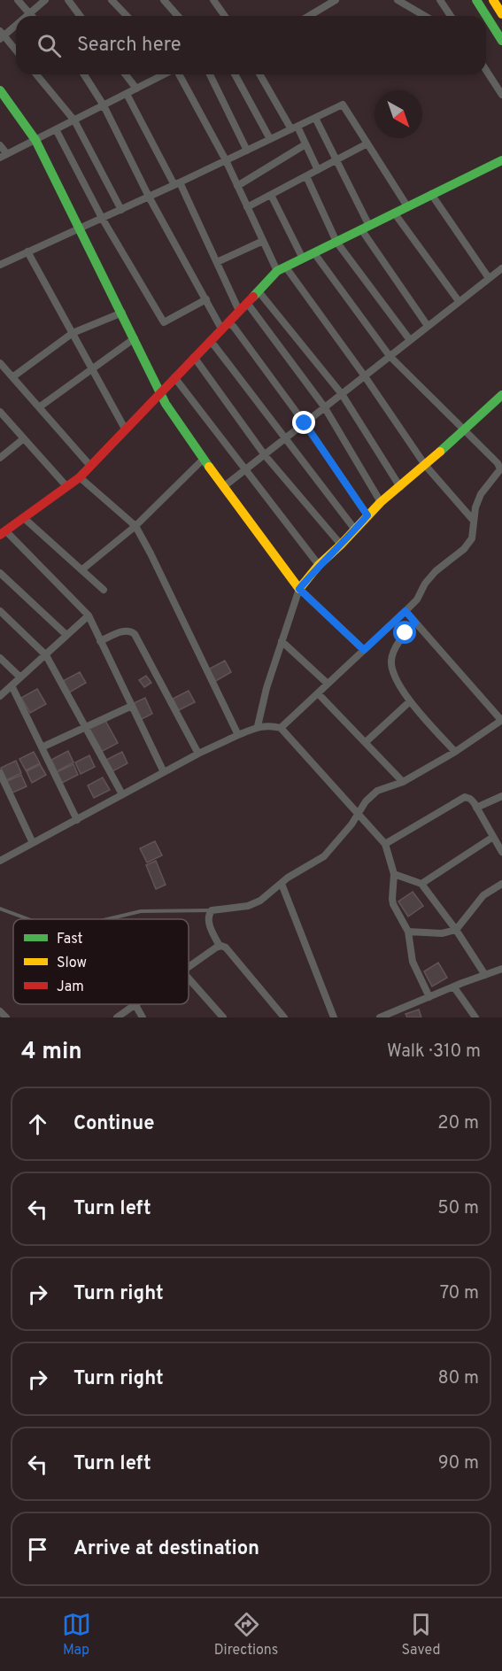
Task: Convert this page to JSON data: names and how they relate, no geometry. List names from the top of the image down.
{
  "legend": ["Fast", "Slow", "Jam"],
  "north": "bottom right",
  "page": {
    "search": "Search here",
    "heading": ["4 min", "Walk · 310 m"],
    "list": [
      ["Continue", "20 m"],
      ["Turn left", "50 m"],
      ["Turn right", "70 m"],
      ["Turn right", "80 m"],
      ["Turn left", "90 m"],
      "Arrive at destination"
    ],
    "nav": ["Map", "Directions", "Saved"]
  }
}
